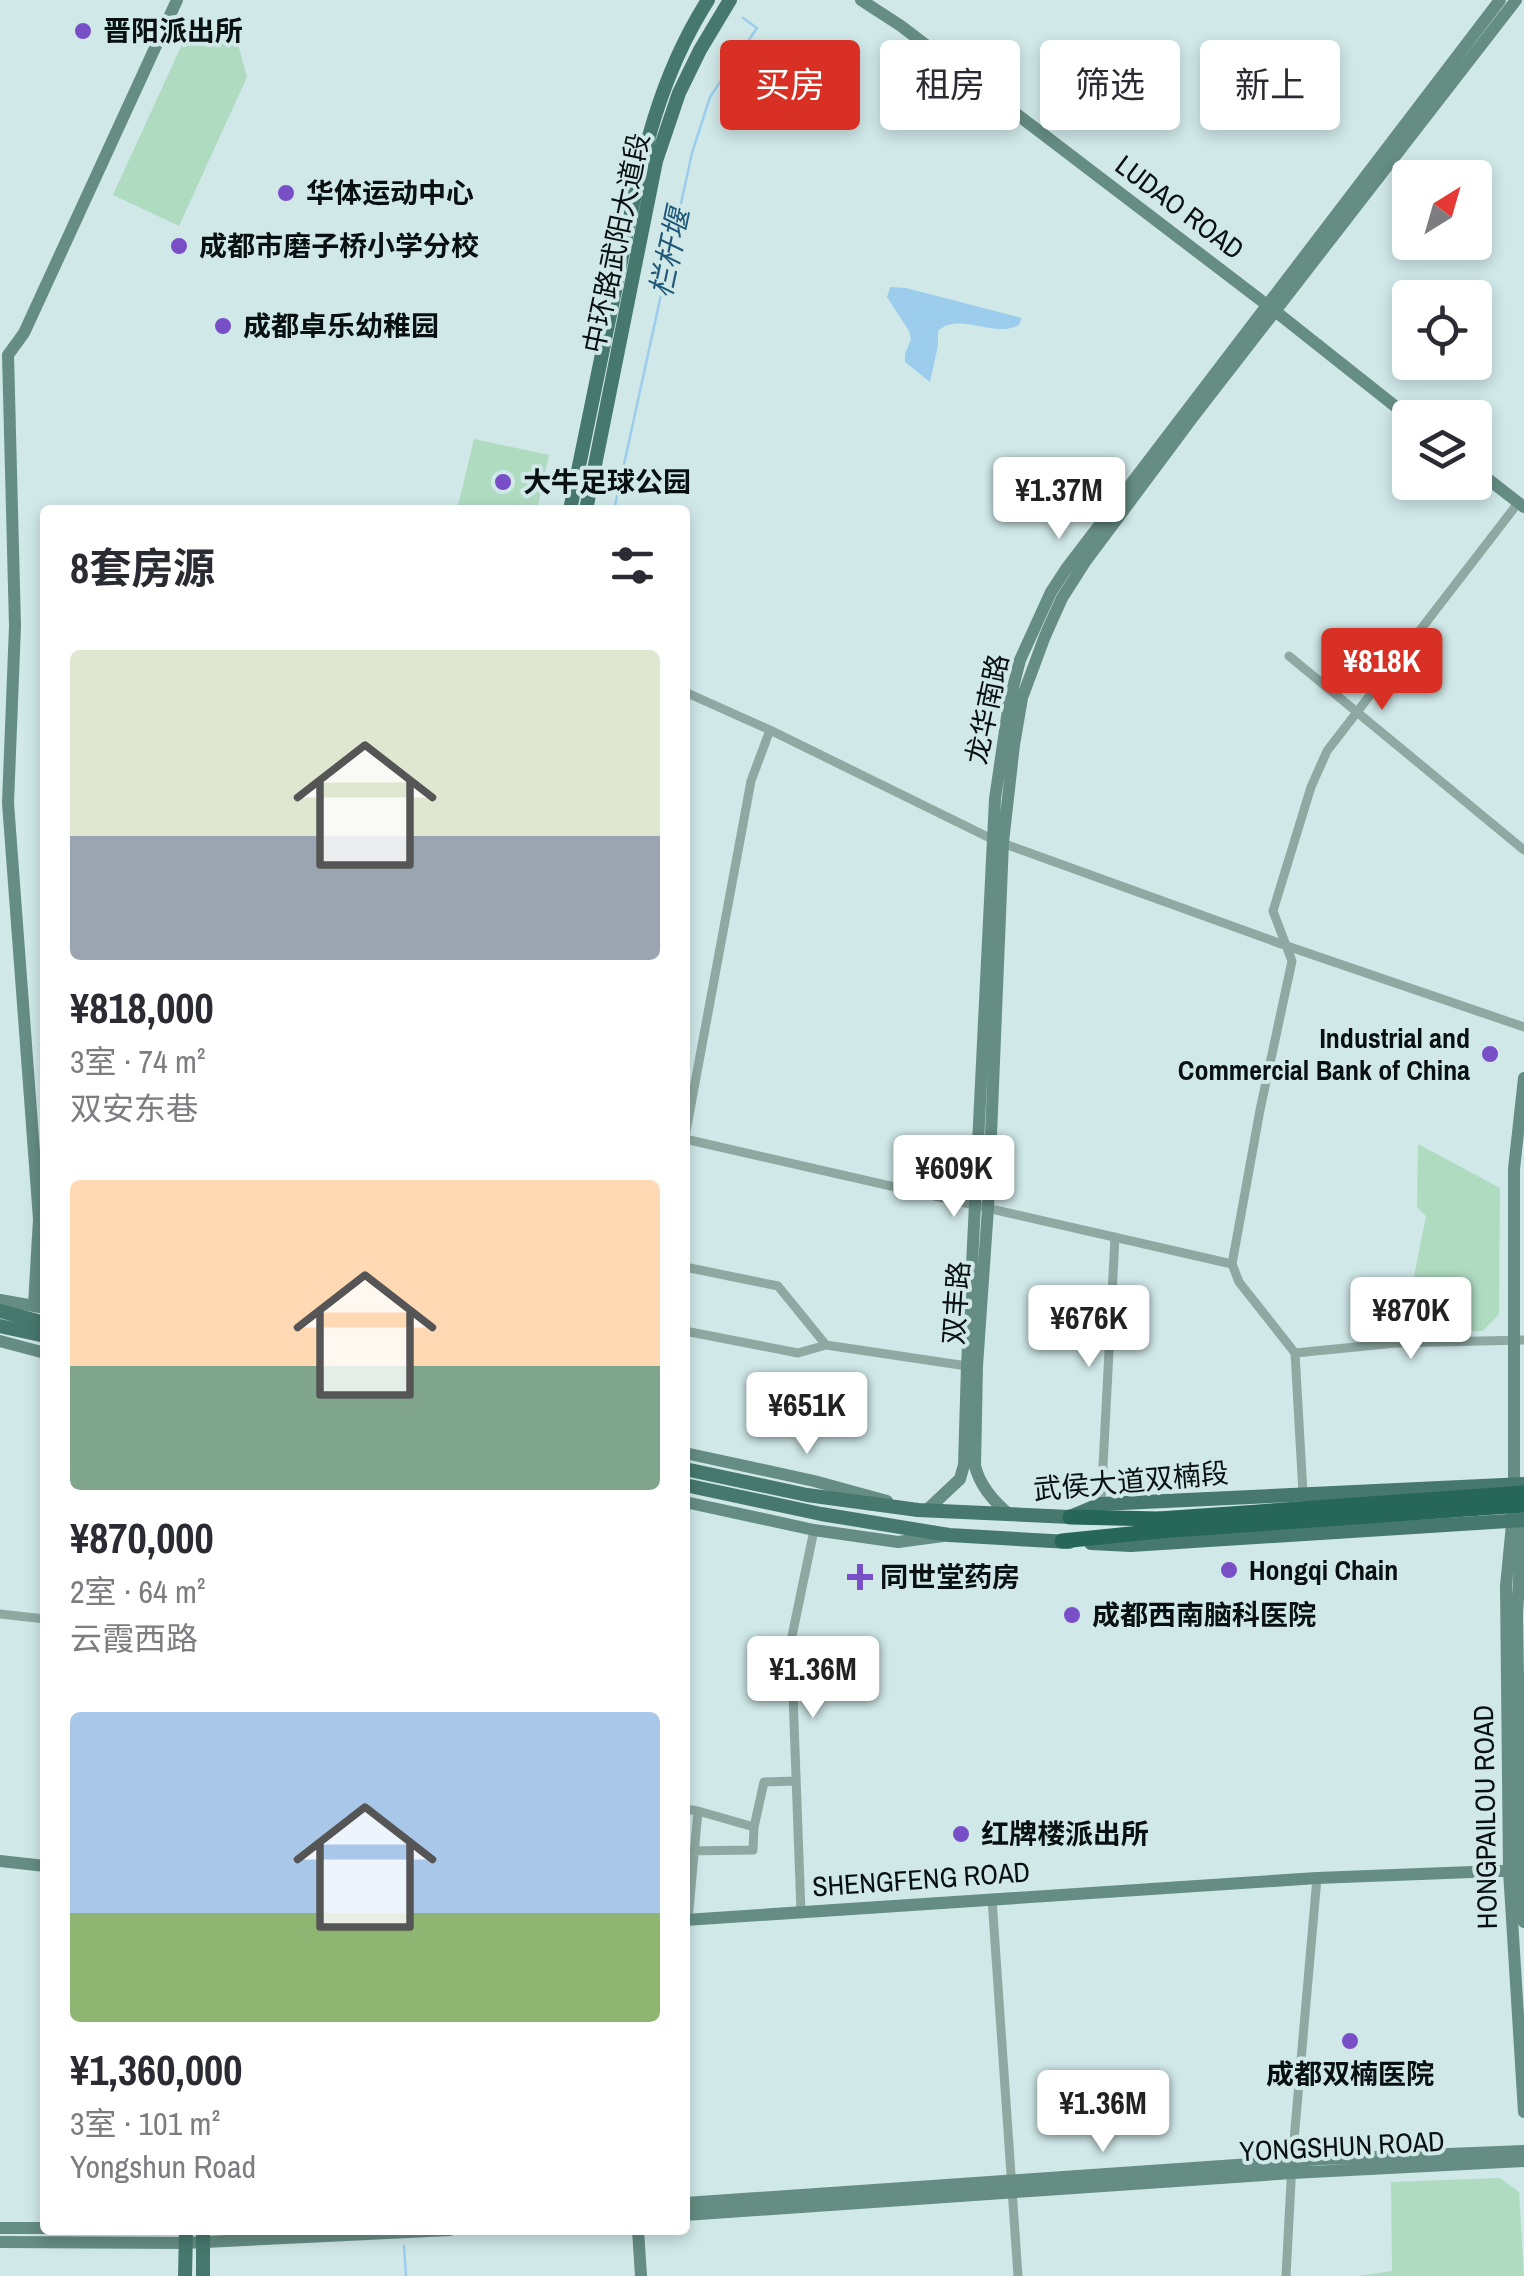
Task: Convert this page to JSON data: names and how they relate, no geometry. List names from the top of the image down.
{
  "streets": {
    "main road": ["中环路武阳大道段", "武侯大道双楠段"],
    "street": [
      "LUDAO ROAD",
      "龙华南路",
      "双丰路",
      "HONGPAILOU ROAD",
      "SHENGFENG ROAD",
      "YONGSHUN ROAD"
    ]
  },
  "crossings": [
    ["LUDAO ROAD", "龙华南路"],
    ["龙华南路", "双丰路"],
    ["双丰路", "武侯大道双楠段"],
    ["武侯大道双楠段", "HONGPAILOU ROAD"],
    ["HONGPAILOU ROAD", "SHENGFENG ROAD"]
  ],
  "water": ["栏杆堰"],
  "places": {
    "other": [
      "晋阳派出所",
      "华体运动中心",
      "成都市磨子桥小学分校",
      "成都卓乐幼稚园",
      "大牛足球公园",
      "Industrial and Commercial Bank of China",
      "Hongqi Chain",
      "成都西南脑科医院",
      "红牌楼派出所",
      "成都双楠医院"
    ],
    "health": ["同世堂药房"]
  },
  "north": "top right",
  "page": {
    "chip": [
      "买房",
      "租房",
      "筛选",
      "新上"
    ],
    "price": [
      "¥1.37M",
      "¥818K",
      "¥609K",
      "¥870K",
      "¥676K",
      "¥651K",
      "¥1.36M",
      "¥1.36M"
    ],
    "heading": "8套房源",
    "list": [
      {
        "name": "¥818,000",
        "note": "3室 · 74 m² · 双安东巷"
      },
      {
        "name": "¥870,000",
        "note": "2室 · 64 m² · 云霞西路"
      },
      {
        "name": "¥1,360,000",
        "note": "3室 · 101 m² · Yongshun Road"
      }
    ]
  }
}
